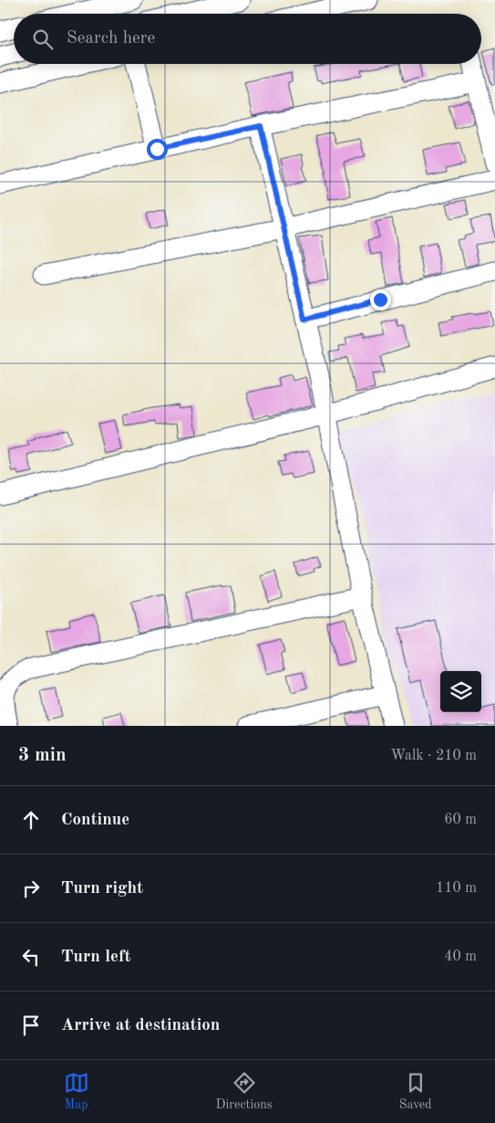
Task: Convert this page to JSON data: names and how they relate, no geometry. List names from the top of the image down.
{
  "page": {
    "search": "Search here",
    "heading": ["3 min", "Walk · 210 m"],
    "list": [
      ["Continue", "60 m"],
      ["Turn right", "110 m"],
      ["Turn left", "40 m"],
      "Arrive at destination"
    ],
    "nav": ["Map", "Directions", "Saved"]
  }
}
